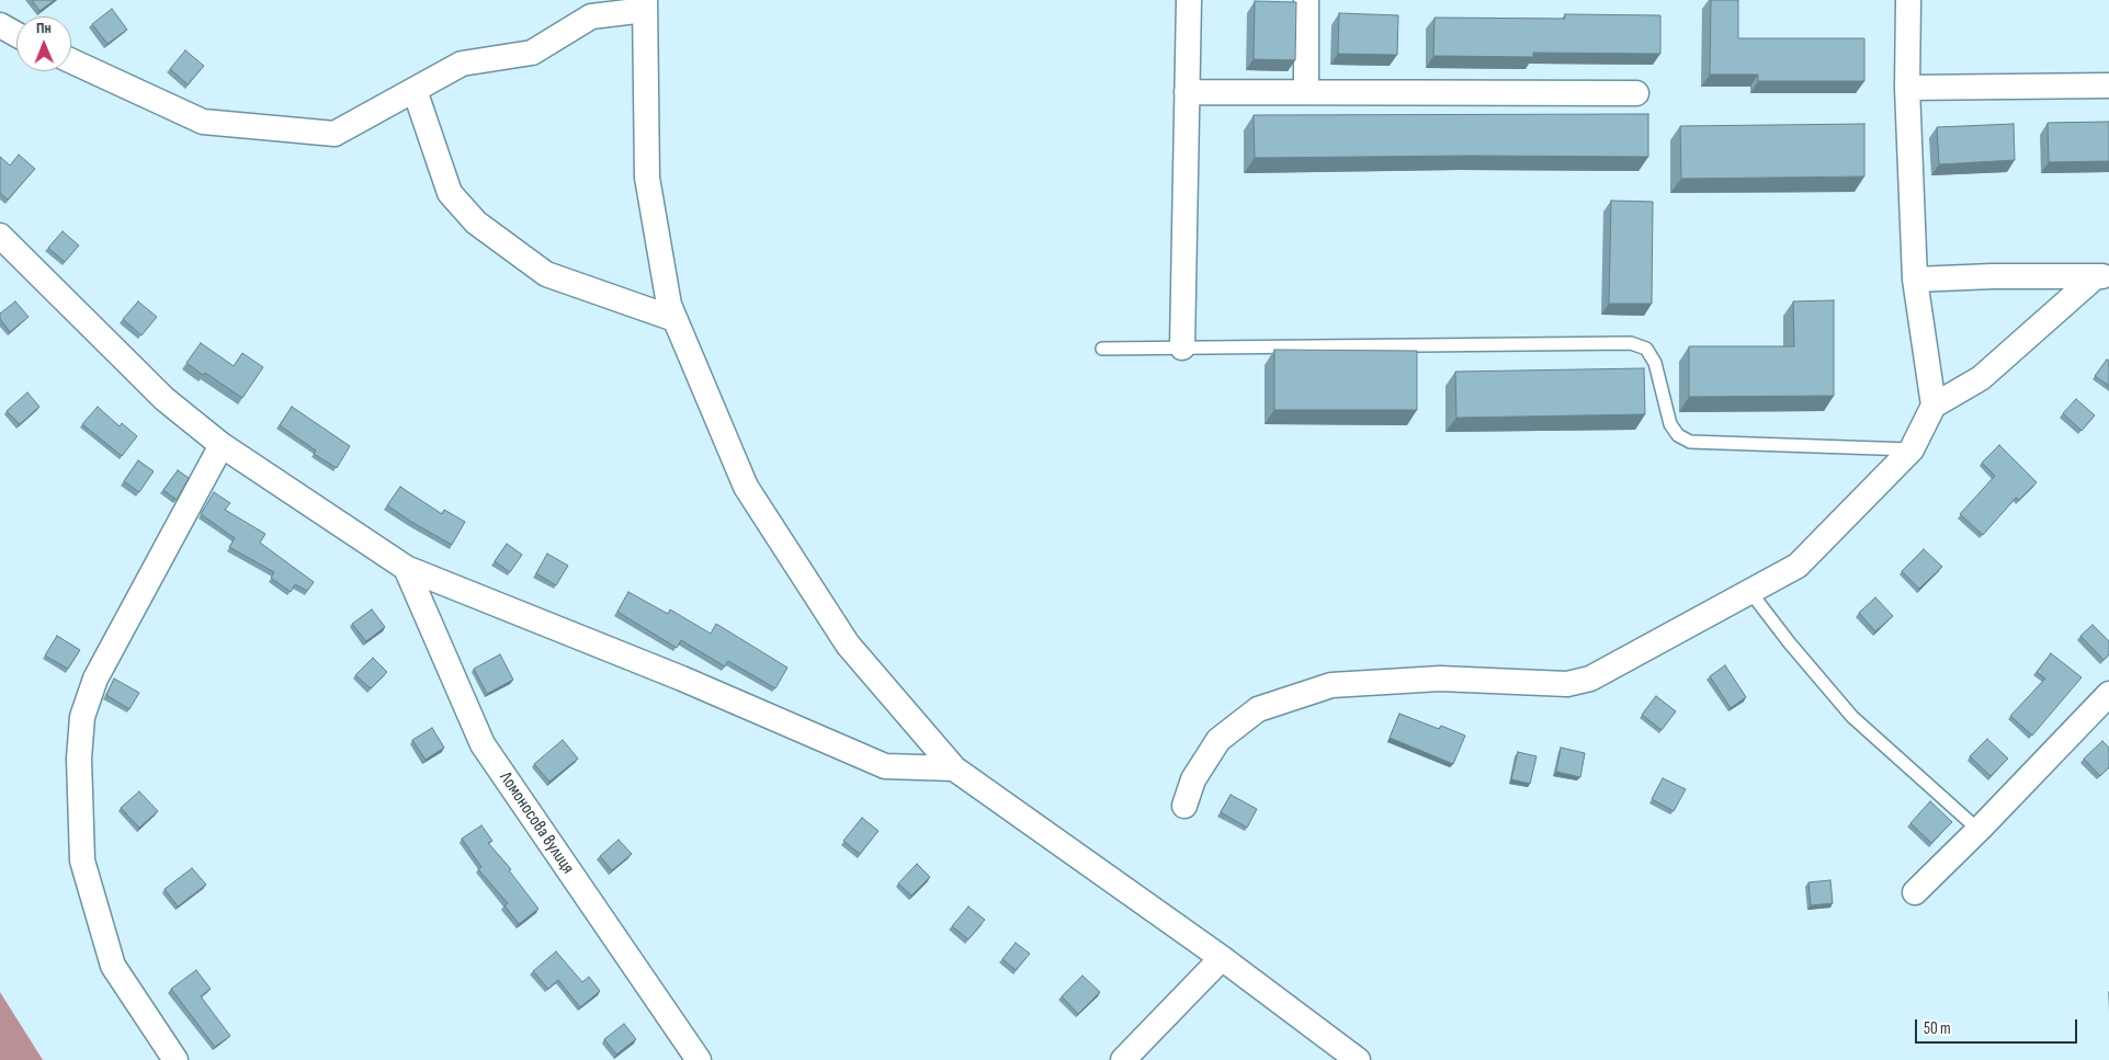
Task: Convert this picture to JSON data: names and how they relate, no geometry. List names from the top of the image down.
{
  "streets": {
    "street": ["Ломоносова вулиця"]
  },
  "scale_bar": "50 m",
  "north": "top"
}
